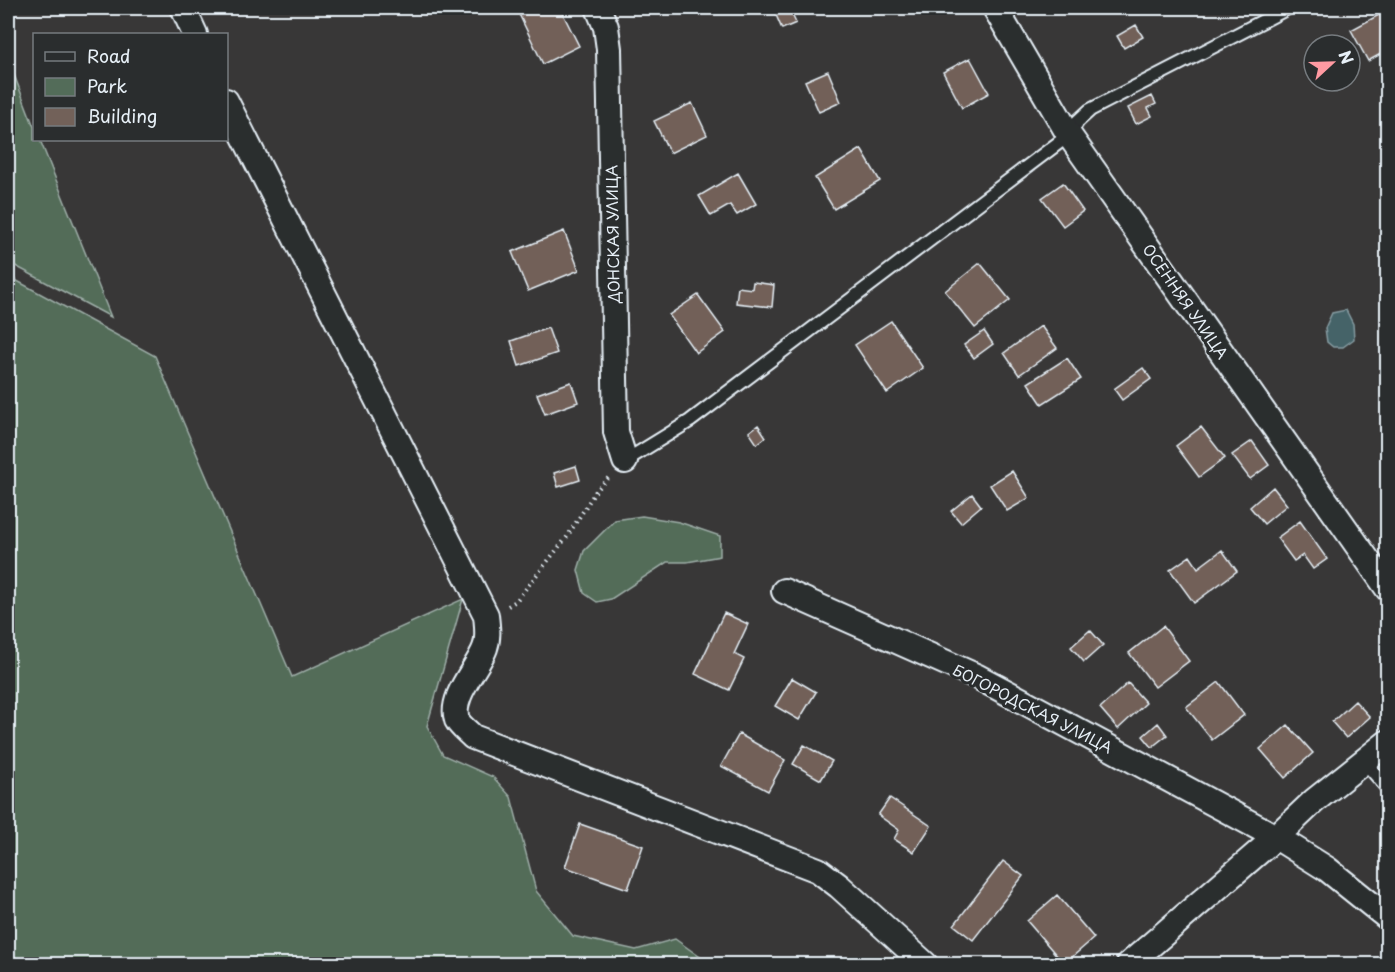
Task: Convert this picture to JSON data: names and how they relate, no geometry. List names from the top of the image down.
{
  "streets": {
    "street": ["ДОНСКАЯ УЛИЦА", "ОСЕННЯЯ УЛИЦА", "БОГОРОДСКАЯ УЛИЦА"]
  },
  "legend": ["Road", "Park", "Building"],
  "north": "right"
}
